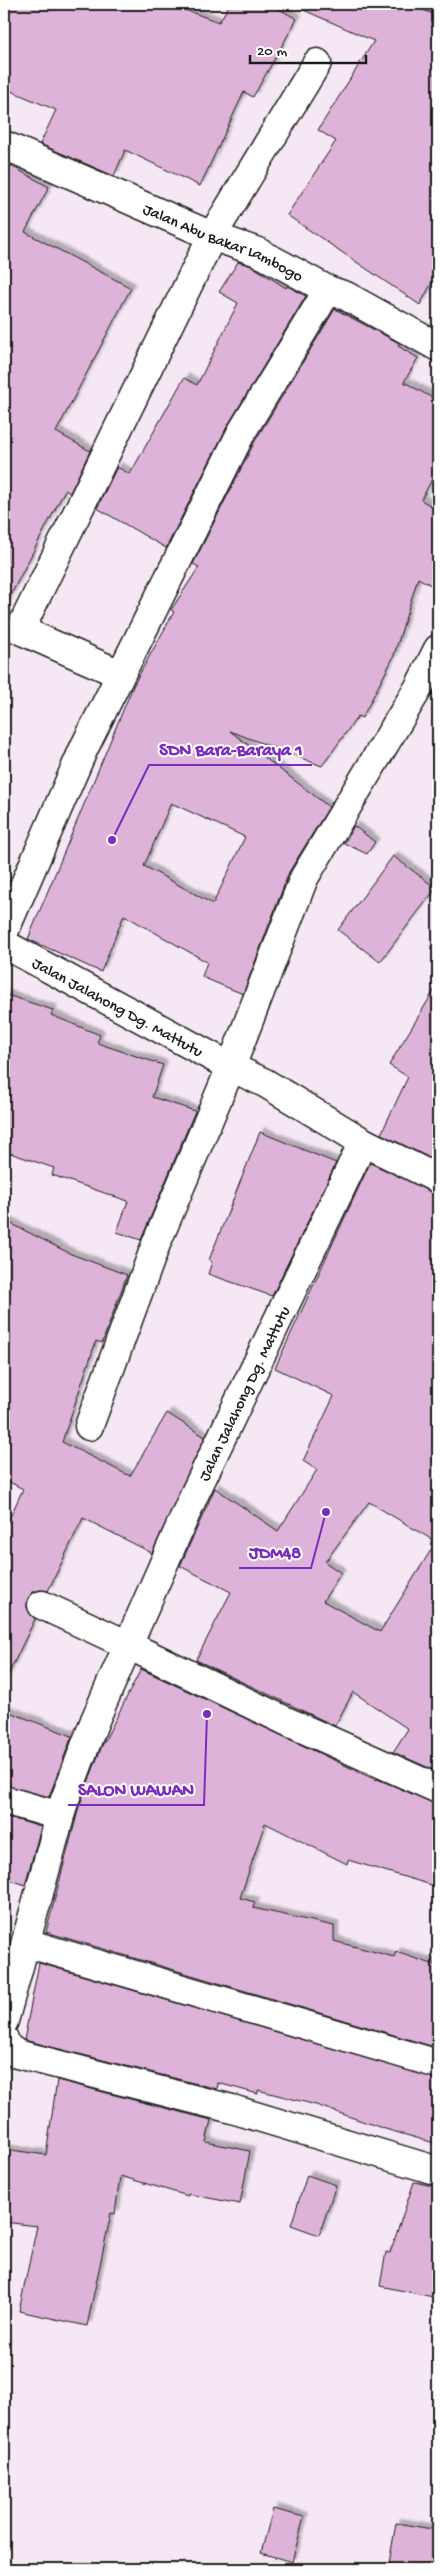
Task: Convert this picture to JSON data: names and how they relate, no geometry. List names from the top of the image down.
{
  "streets": {
    "street": ["Jalan Abu Bakar Lambogo", "Jalan Jalahong Dg. Mattutu"]
  },
  "places": ["SDN Bara-Baraya 1", "JDM48", "SALON WAWAN"],
  "scale_bar": "20 m"
}
